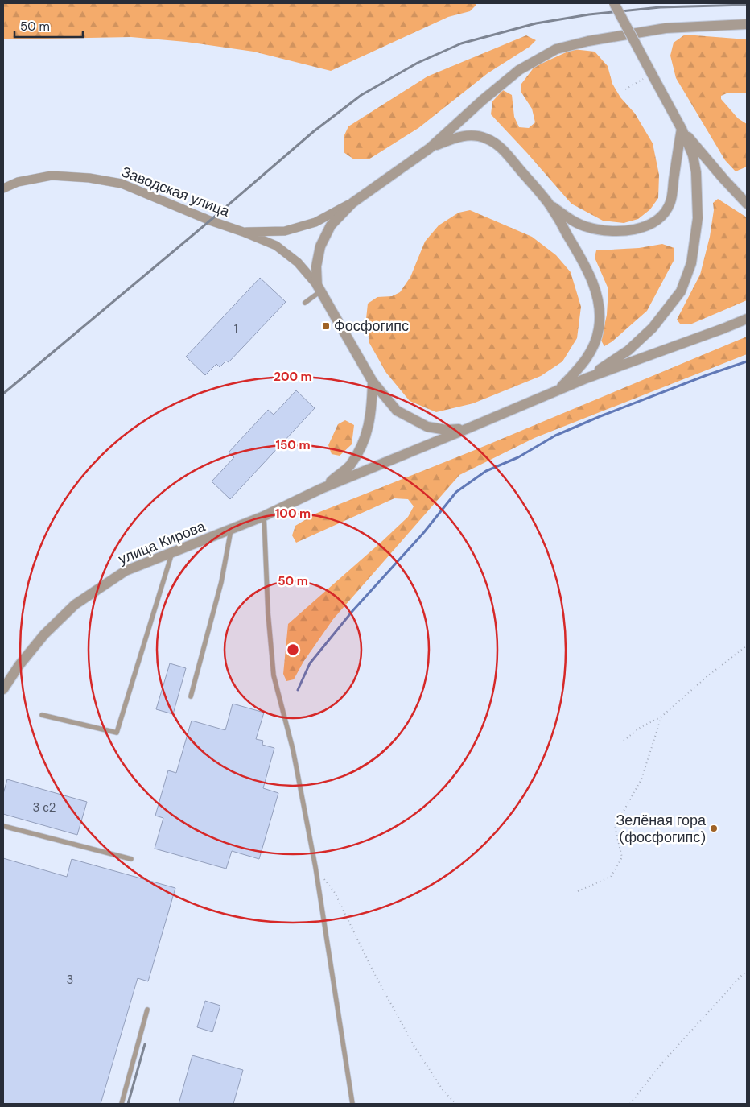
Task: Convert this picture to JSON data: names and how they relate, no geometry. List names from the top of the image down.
{
  "streets": {
    "street": ["Заводская улица", "улица Кирова"]
  },
  "places": {
    "transit": ["Фосфогипс"],
    "other": ["Зелёная гора (фосфогипс)"]
  },
  "house_numbers": ["1", "3 с2", "3"],
  "scale_bar": "50 m",
  "rings": [
    "200 m",
    "150 m",
    "100 m",
    "50 m"
  ]
}
